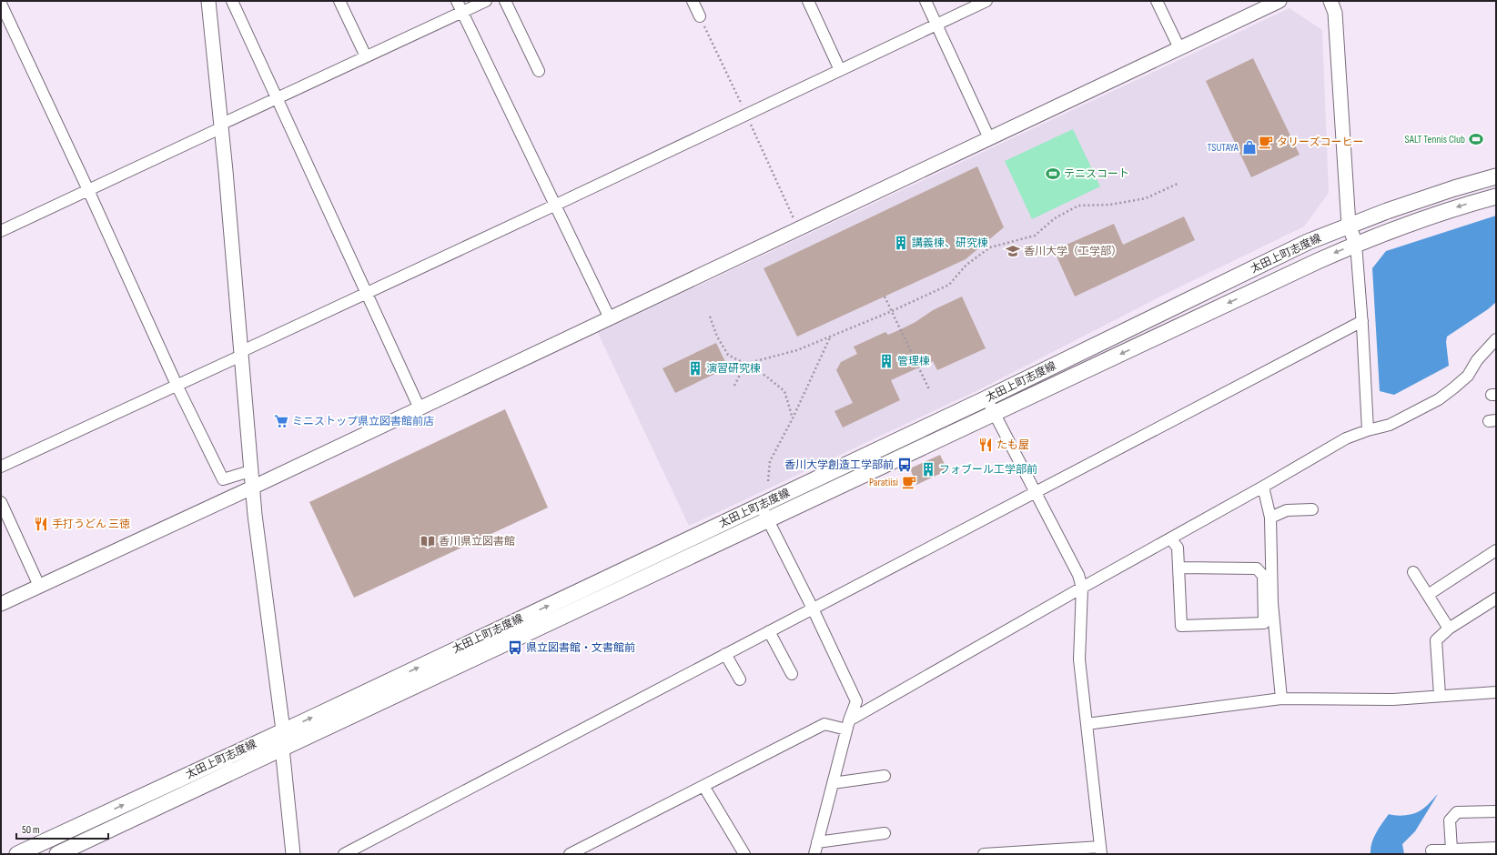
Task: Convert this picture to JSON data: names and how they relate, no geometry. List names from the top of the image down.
{
  "streets": {
    "main road": ["太田上町志度線"]
  },
  "places": {
    "sports": ["SALT Tennis Club", "テニスコート"],
    "cafe": ["タリーズコーヒー", "Paratiisi"],
    "shop": ["TSUTAYA"],
    "building": [
      "講義棟、研究棟",
      "管理棟",
      "演習研究棟",
      "フォブール工学部前"
    ],
    "school or university": ["香川大学（工学部）"],
    "supermarket": ["ミニストップ県立図書館前店"],
    "restaurant": ["たも屋", "手打うどん 三徳"],
    "bus stop": ["香川大学創造工学部前", "県立図書館・文書館前"],
    "library": ["香川県立図書館"]
  },
  "scale_bar": "50 m"
}
